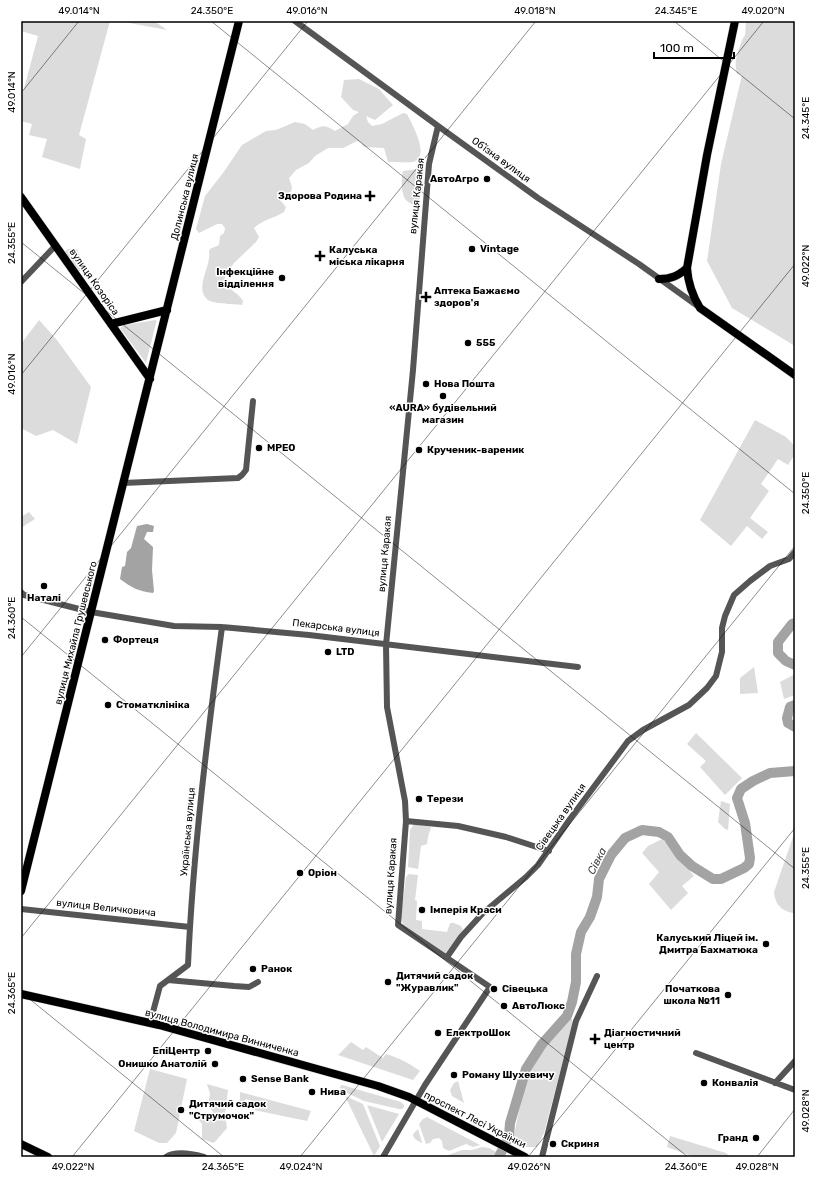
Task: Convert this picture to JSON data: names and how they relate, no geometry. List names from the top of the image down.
{
  "streets": {
    "main road": [
      "Обʼїзна вулиця",
      "Долинська вулиця",
      "вулиця Козоріса",
      "вулиця Михайла Грушевського",
      "вулиця Володимира Винниченка",
      "проспект Лесі Українки"
    ],
    "street": [
      "вулиця Каракая",
      "Пекарська вулиця",
      "Сівецька вулиця",
      "Українська вулиця",
      "вулиця Величковича"
    ]
  },
  "crossings": [
    ["Обʼїзна вулиця", "вулиця Каракая"],
    ["вулиця Каракая", "Пекарська вулиця"],
    ["вулиця Каракая", "Сівецька вулиця"],
    ["Долинська вулиця", "вулиця Козоріса"],
    ["Долинська вулиця", "вулиця Михайла Грушевського"],
    ["вулиця Козоріса", "вулиця Михайла Грушевського"],
    ["Пекарська вулиця", "вулиця Михайла Грушевського"],
    ["Пекарська вулиця", "Українська вулиця"],
    ["Українська вулиця", "вулиця Величковича"],
    ["Українська вулиця", "вулиця Володимира Винниченка"],
    ["вулиця Володимира Винниченка", "проспект Лесі Українки"]
  ],
  "water": ["Сівка"],
  "places": {
    "other": [
      "АвтоАгро",
      "Vintage",
      "Інфекційне відділення",
      "555",
      "Нова Пошта",
      "«AURA» будівельний магазин",
      "МРЕО",
      "Крученик-вареник",
      "Наталі",
      "Фортеця",
      "LTD",
      "Стоматклініка",
      "Терези",
      "Оріон",
      "Імперія Краси",
      "Калуський Ліцей ім. Дмитра Бахматюка",
      "Ранок",
      "Дитячий садок \"Журавлик\"",
      "Сівецька",
      "Початкова школа №11",
      "АвтоЛюкс",
      "ЕлектроШок",
      "ЕпіЦентр",
      "Онишко Анатолій",
      "Роману Шухевичу",
      "Sense Bank",
      "Конвалія",
      "Нива",
      "Дитячий садок \"Струмочок\"",
      "Гранд",
      "Скриня"
    ],
    "health": [
      "Здорова Родина",
      "Калуська міська лікарня",
      "Аптека Бажаємо здоров'я",
      "Діагностичний центр"
    ]
  },
  "scale_bar": "100 m",
  "coordinates": [
    "49.014°N",
    "24.350°E",
    "49.016°N",
    "49.018°N",
    "24.345°E",
    "49.020°N",
    "24.355°E",
    "49.022°N",
    "24.360°E",
    "24.365°E",
    "49.028°N",
    "49.024°N",
    "49.026°N"
  ]
}
